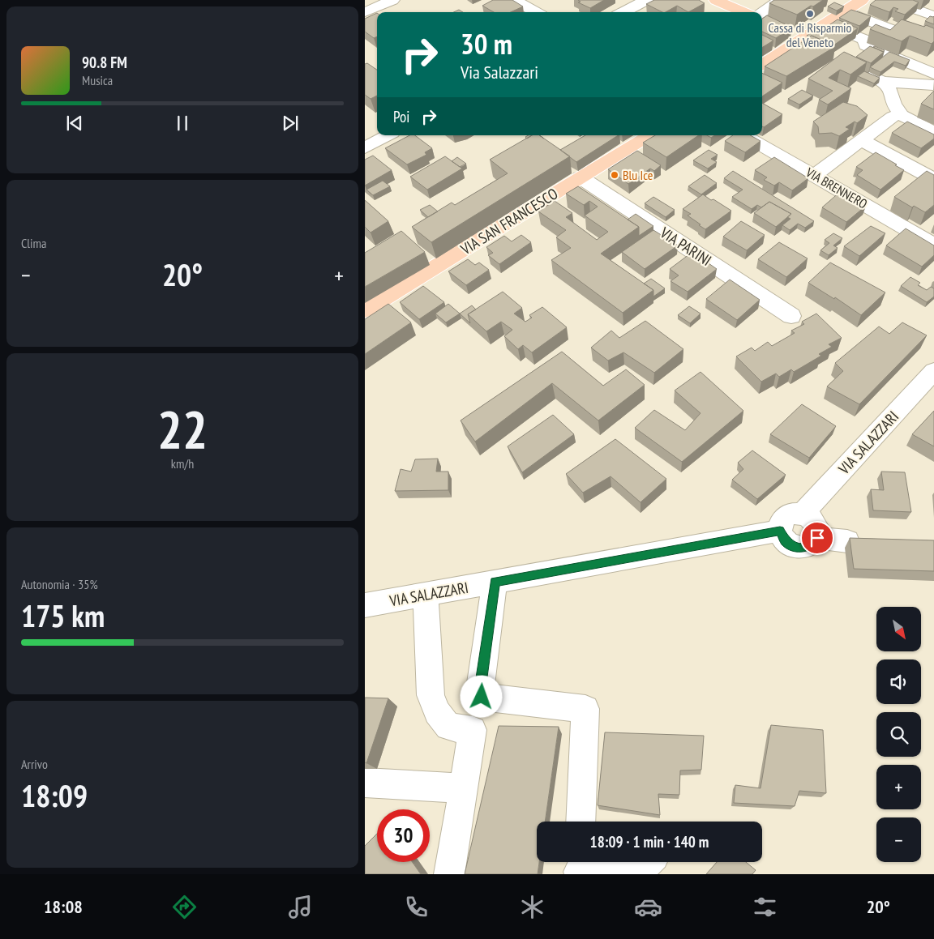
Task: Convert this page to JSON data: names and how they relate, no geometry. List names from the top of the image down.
{
  "streets": {
    "main road": ["VIA SAN FRANCESCO"],
    "street": ["VIA BRENNERO", "VIA PARINI", "VIA SALAZZARI"]
  },
  "crossings": [
    ["VIA SAN FRANCESCO", "VIA PARINI"]
  ],
  "places": ["Cassa di Risparmio del Veneto", "Blu Ice"],
  "north": "bottom right",
  "page": {
    "turn": ["30 m", "Via Salazzari"],
    "song": ["90.8 FM", "Musica"],
    "then": "Poi",
    "tile": [
      "Clima",
      ["22", "km/h"],
      ["Autonomia · 35%", "175 km"],
      ["Arrivo", "18:09"]
    ],
    "heat": ["−", "20°", "+"],
    "map_buttons": ["+", "−"],
    "limit": "30",
    "trip": "18:09 · 1 min · 140 m",
    "tabs": ["18:08", "20°"]
  }
}
